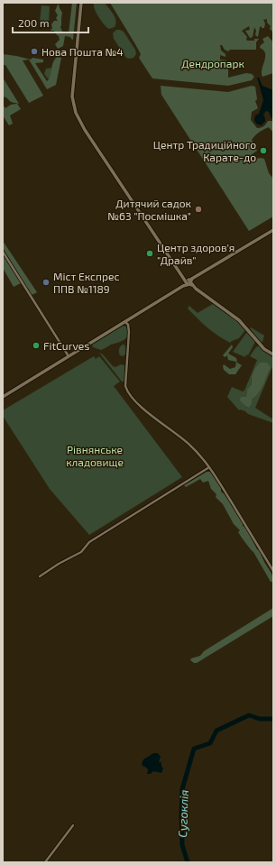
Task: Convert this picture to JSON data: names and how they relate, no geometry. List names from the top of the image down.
{
  "water": ["Сугоклія"],
  "parks": ["Дендропарк", "Рівнянське кладовище"],
  "places": [
    "Нова Пошта №4",
    "Центр Традиційного Карате-до",
    "Дитячий садок №63 \"Посмішка\"",
    "Центр здоров'я \"Драйв\"",
    "Міст Експрес ППВ №1189",
    "FitCurves"
  ],
  "scale_bar": "200 m"
}
